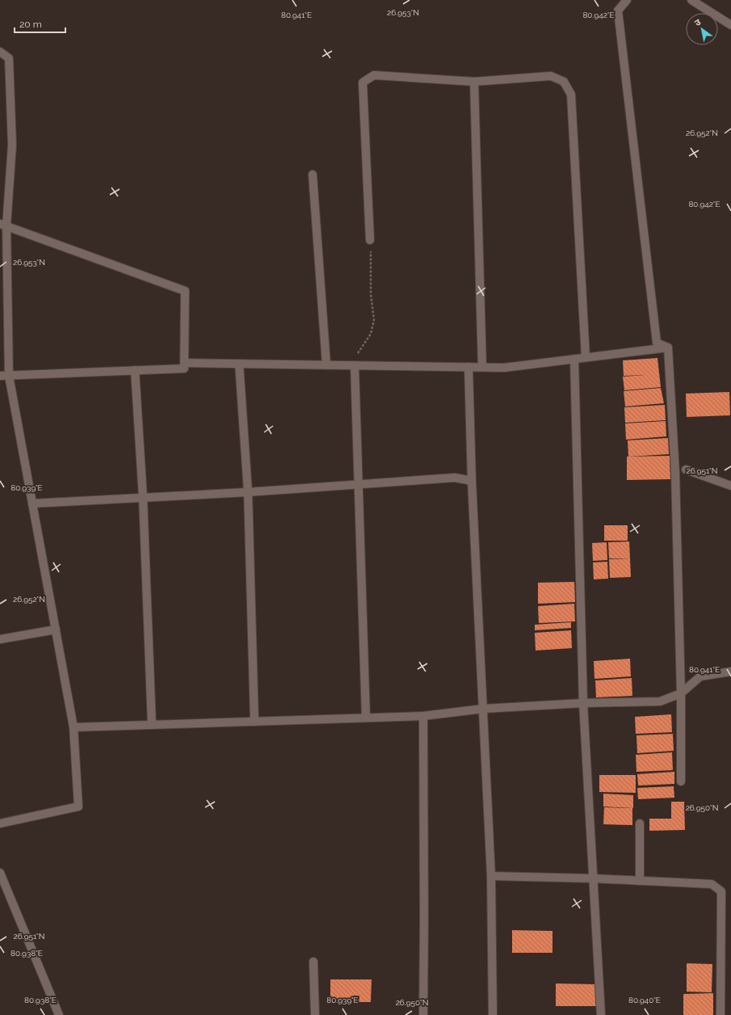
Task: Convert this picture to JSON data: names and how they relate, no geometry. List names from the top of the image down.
{
  "scale_bar": "20 m",
  "north": "top left",
  "coordinates": [
    "26.953°N",
    "80.941°E",
    "80.942°E",
    "26.952°N",
    "26.951°N",
    "80.939°E",
    "26.950°N",
    "80.938°E",
    "80.940°E"
  ]
}
